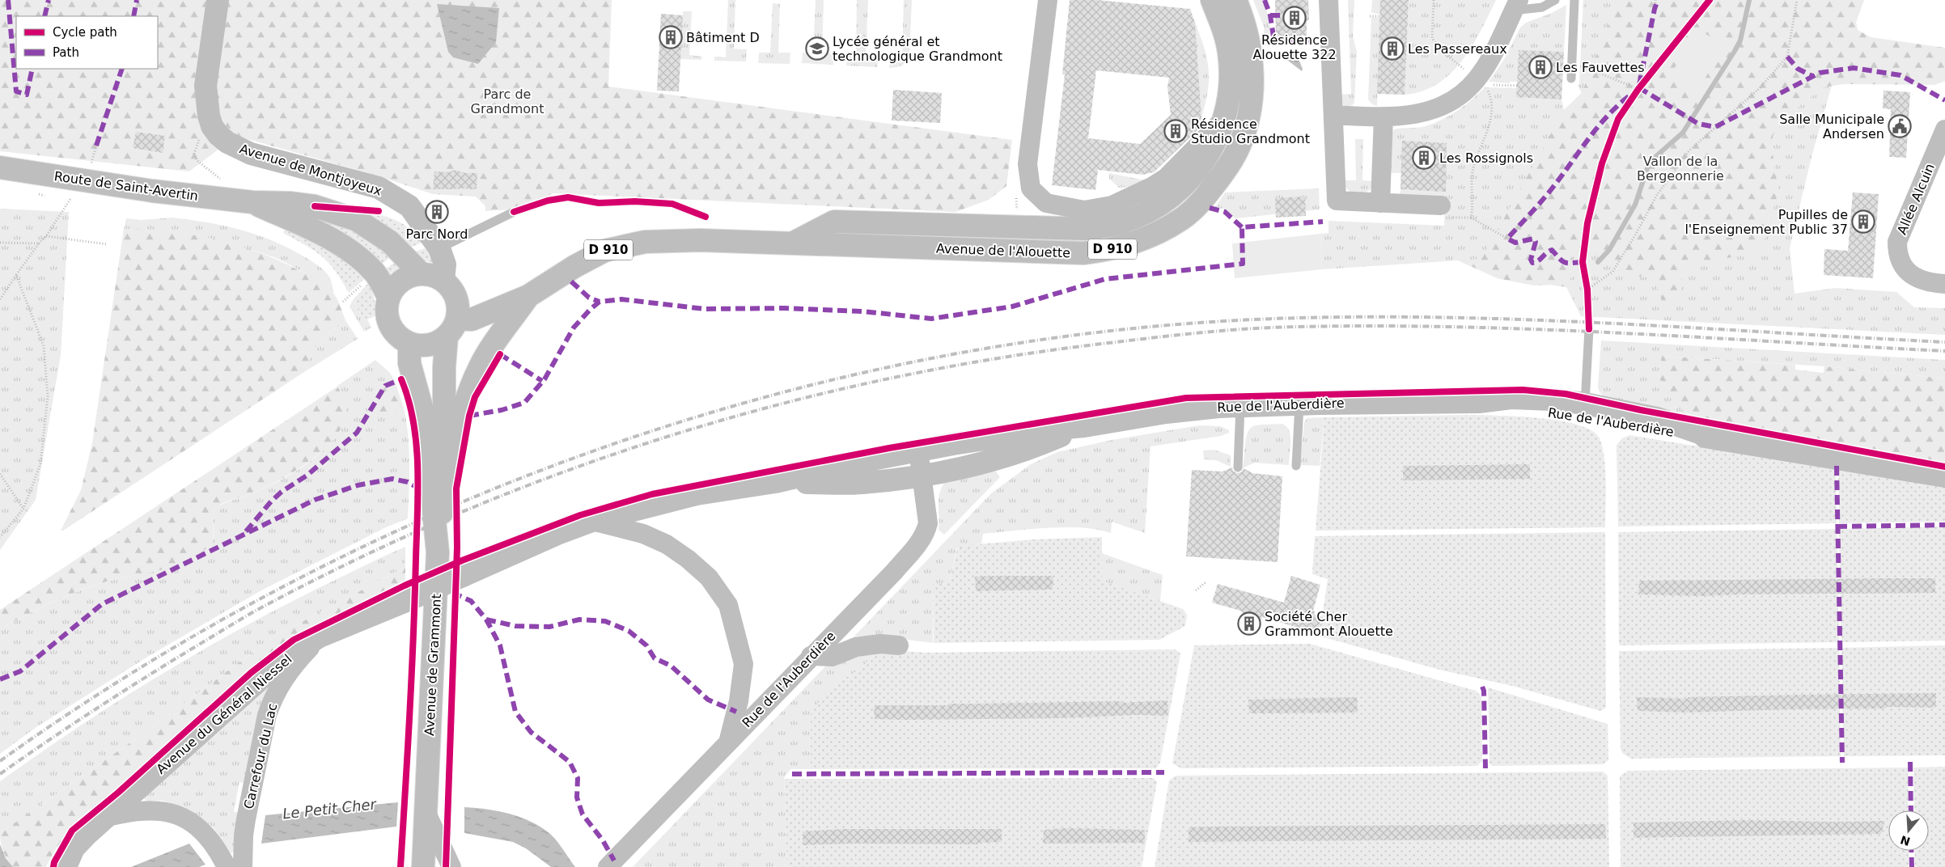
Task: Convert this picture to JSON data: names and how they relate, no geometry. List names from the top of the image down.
{
  "streets": {
    "main road": [
      "Avenue de Montjoyeux",
      "Route de Saint-Avertin",
      "D 910",
      "Avenue de l'Alouette",
      "Rue de l'Auberdière",
      "Avenue de Grammont",
      "Avenue du Général Niessel"
    ],
    "street": ["Allée Alcuin", "Carrefour du Lac"]
  },
  "crossings": [
    ["Avenue de Montjoyeux", "Route de Saint-Avertin"],
    ["Avenue de Montjoyeux", "D 910"],
    ["Avenue de Montjoyeux", "Avenue de Grammont"],
    ["Route de Saint-Avertin", "D 910"],
    ["Route de Saint-Avertin", "Avenue de Grammont"],
    ["D 910", "Avenue de l'Alouette"],
    ["D 910", "Avenue de Grammont"],
    ["Rue de l'Auberdière", "Avenue du Général Niessel"],
    ["Avenue du Général Niessel", "Carrefour du Lac"]
  ],
  "water": ["Le Petit Cher"],
  "parks": ["Parc de Grandmont", "Vallon de la Bergeonnerie"],
  "places": {
    "building": [
      "Résidence Alouette 322",
      "Bâtiment D",
      "Les Passereaux",
      "Les Fauvettes",
      "Résidence Studio Grandmont",
      "Les Rossignols",
      "Parc Nord",
      "Pupilles de l'Enseignement Public 37",
      "Société Cher Grammont Alouette"
    ],
    "school or university": ["Lycée général et technologique Grandmont"],
    "public building": ["Salle Municipale Andersen"]
  },
  "legend": ["Cycle path", "Path"],
  "north": "bottom"
}
